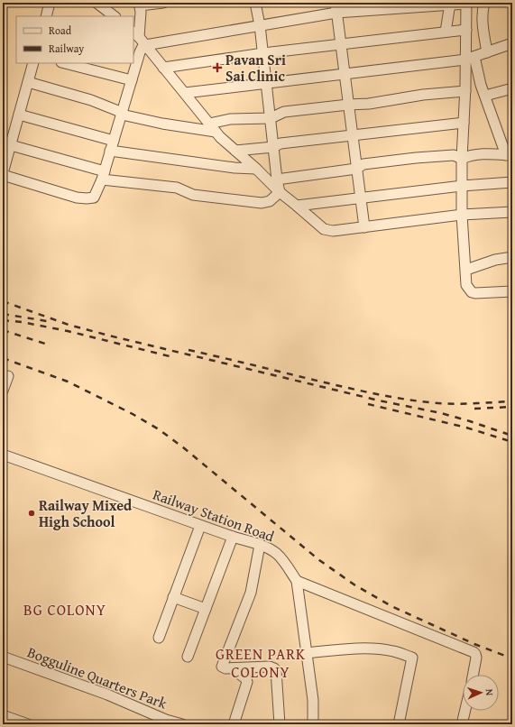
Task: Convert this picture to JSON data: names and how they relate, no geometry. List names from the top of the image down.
{
  "streets": {
    "street": ["Railway Station Road", "Bogguline Quarters Park"]
  },
  "districts": ["BG COLONY", "GREEN PARK COLONY"],
  "places": {
    "health": ["Pavan Sri Sai Clinic"],
    "other": ["Railway Mixed High School"]
  },
  "legend": ["Road", "Railway"],
  "north": "right"
}
